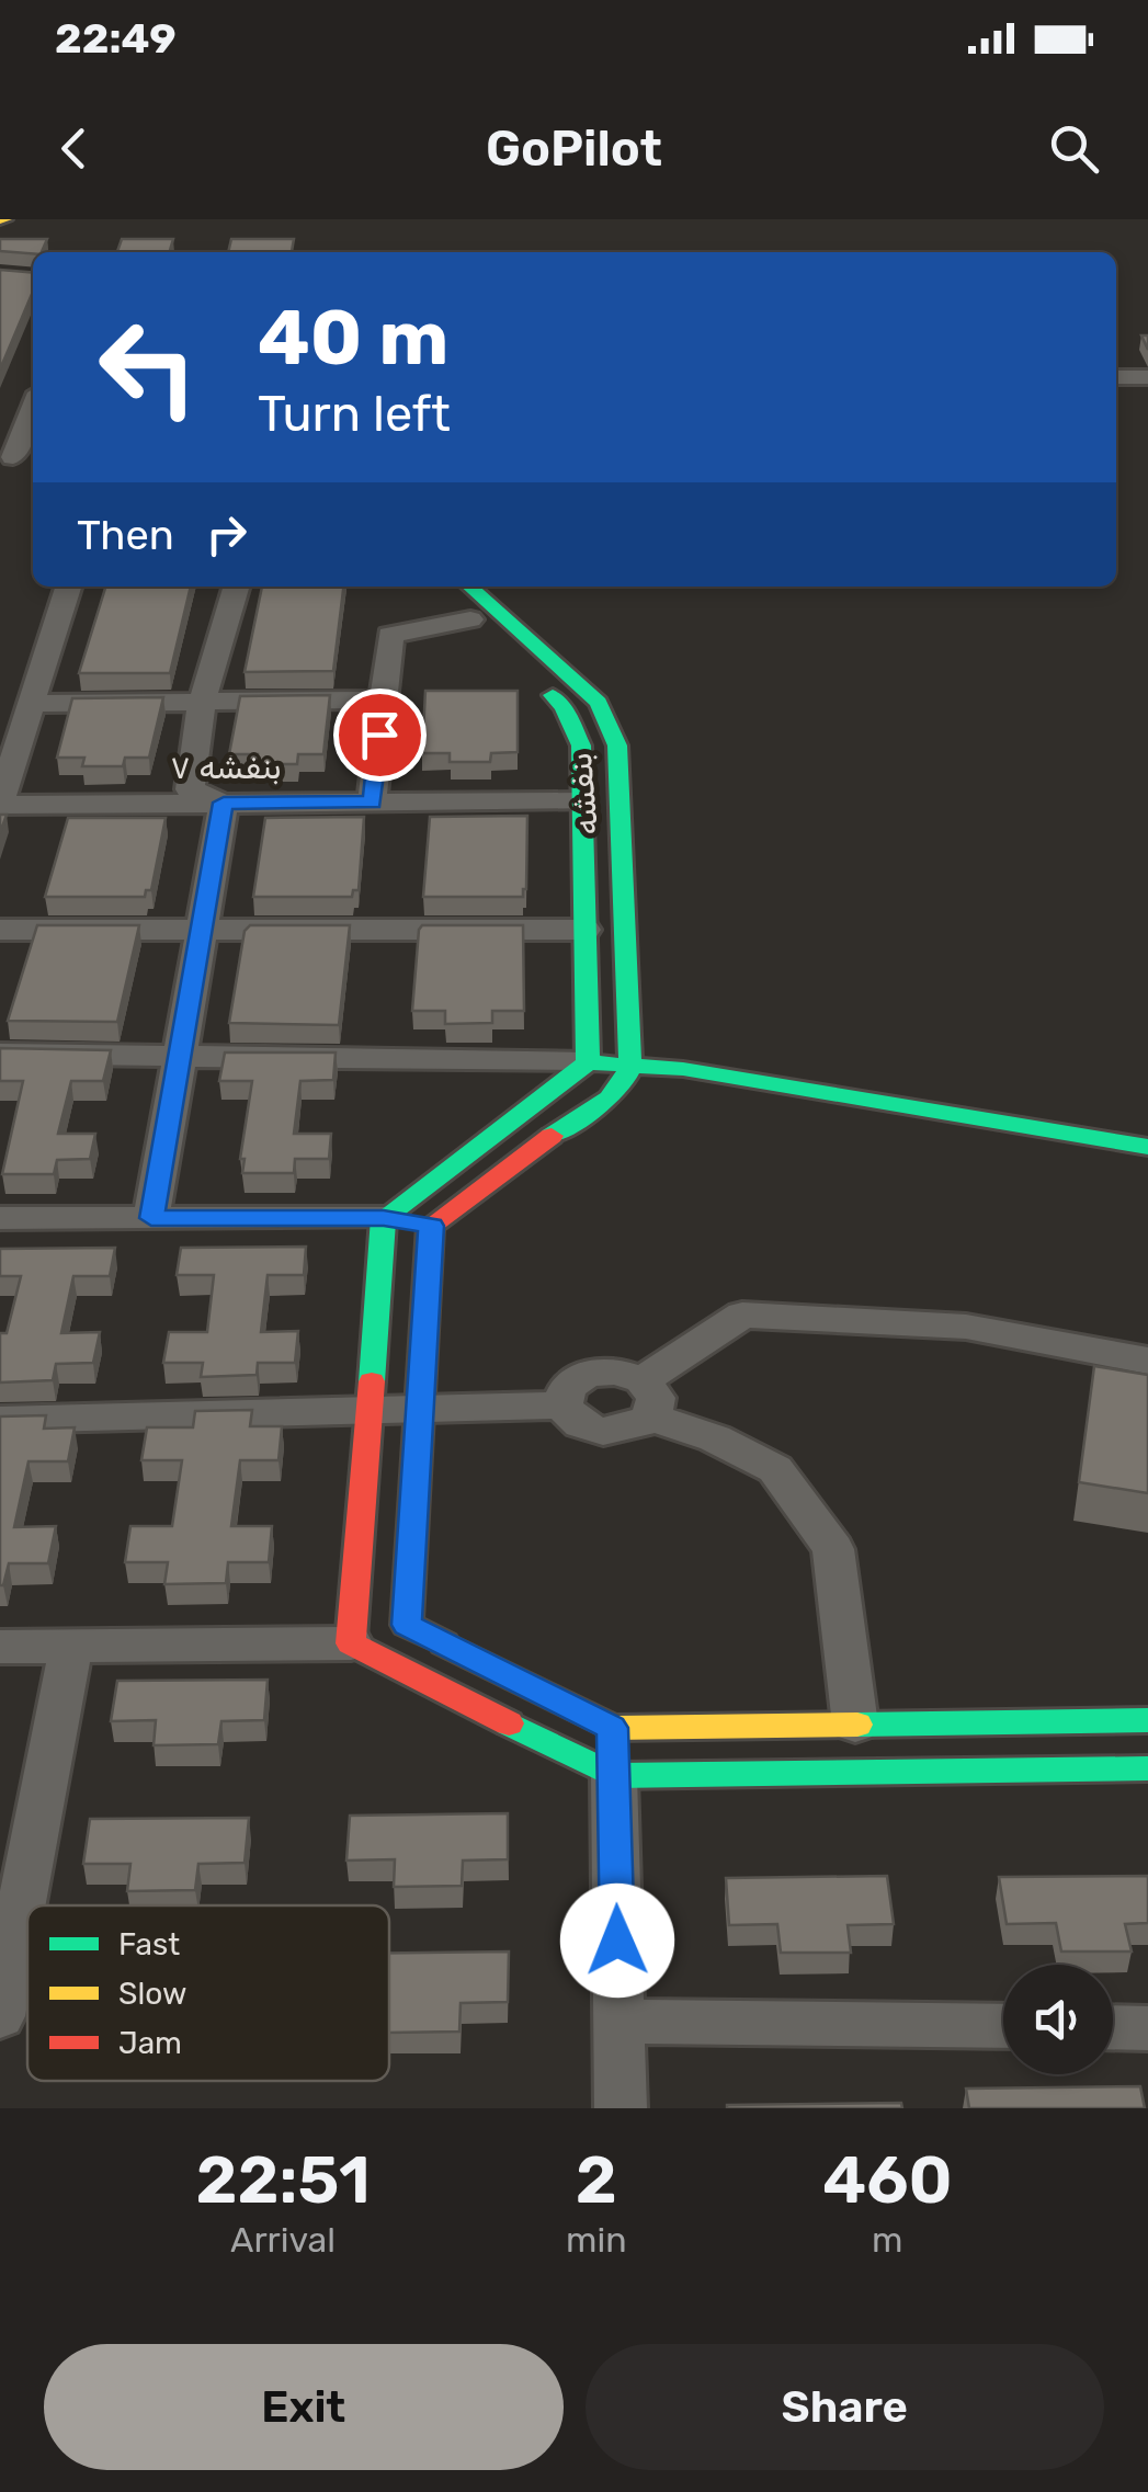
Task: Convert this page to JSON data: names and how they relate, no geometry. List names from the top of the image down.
{
  "streets": {
    "street": ["بنفشه ۷", "بنفشه"]
  },
  "crossings": [
    ["بنفشه ۷", "بنفشه"]
  ],
  "legend": ["Fast", "Slow", "Jam"],
  "page": {
    "status": "22:49",
    "header": "GoPilot",
    "turn": ["40 m", "Turn left"],
    "then": "Then",
    "eta": [
      "22:51",
      "Arrival",
      "2",
      "min",
      "460",
      "m"
    ],
    "buttons": ["Exit", "Share"]
  }
}
